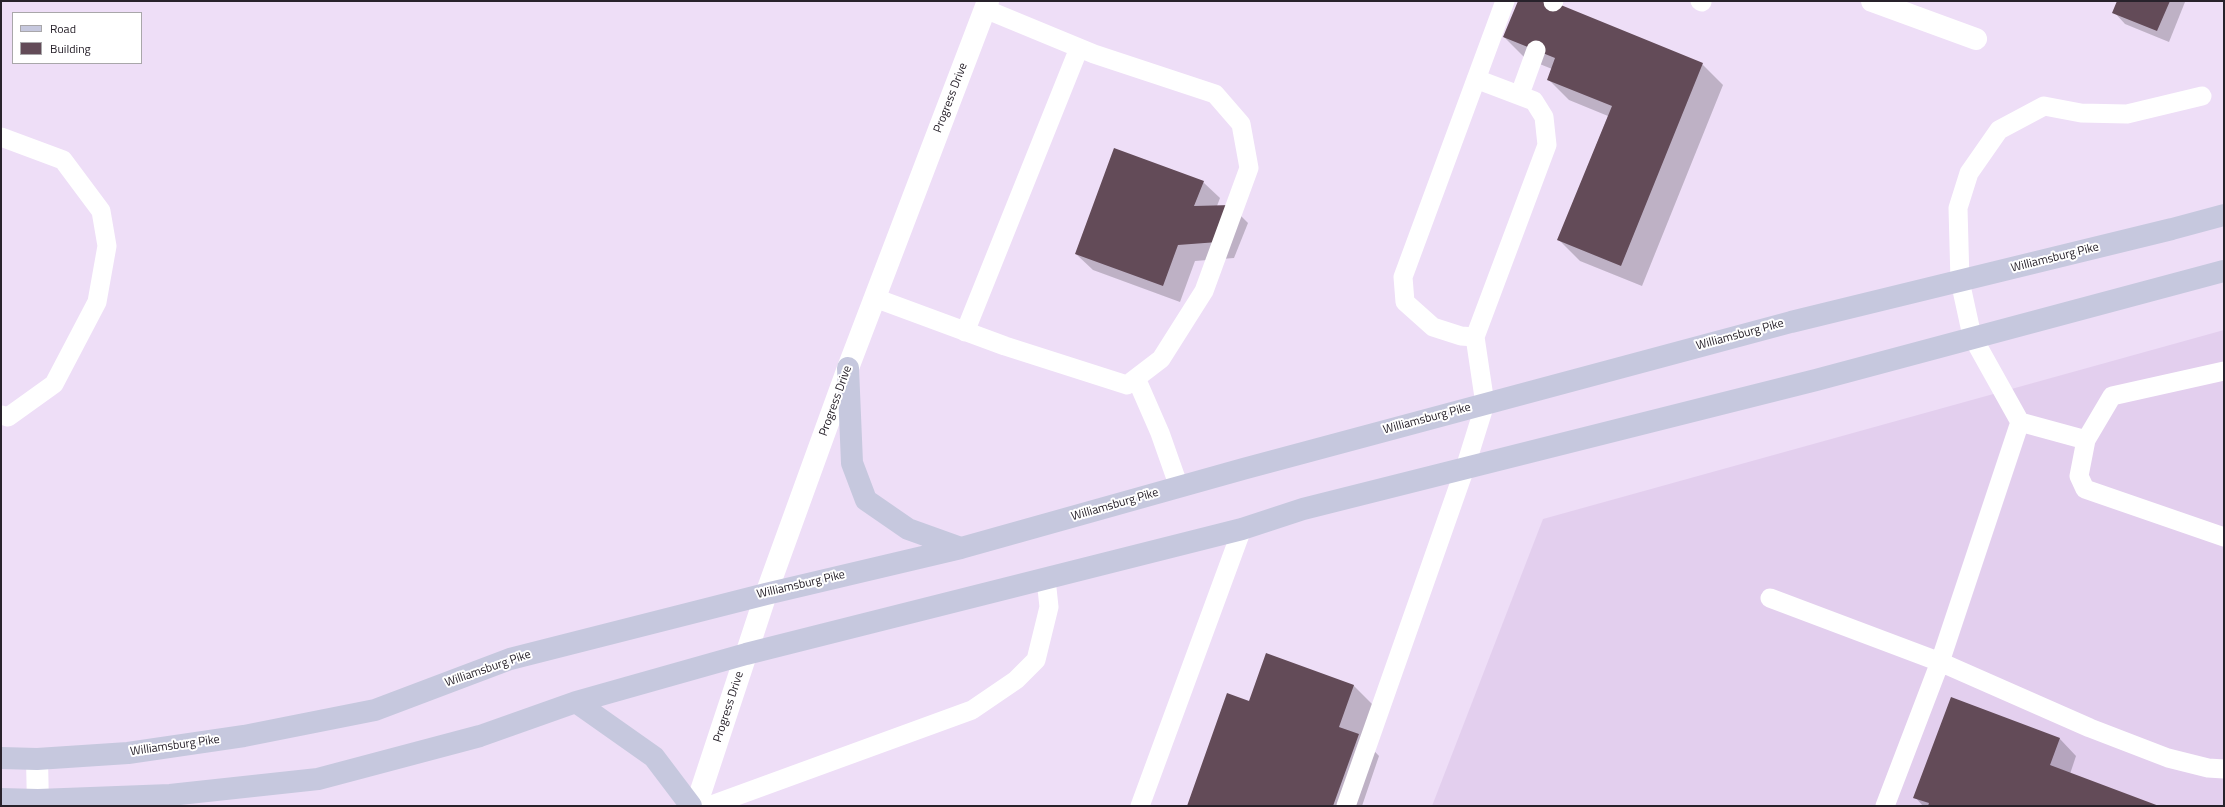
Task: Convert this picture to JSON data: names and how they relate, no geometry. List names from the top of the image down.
{
  "streets": {
    "main road": ["Williamsburg Pike"],
    "street": ["Progress Drive"]
  },
  "crossings": [
    ["Progress Drive", "Williamsburg Pike"]
  ],
  "legend": ["Road", "Building"]
}
